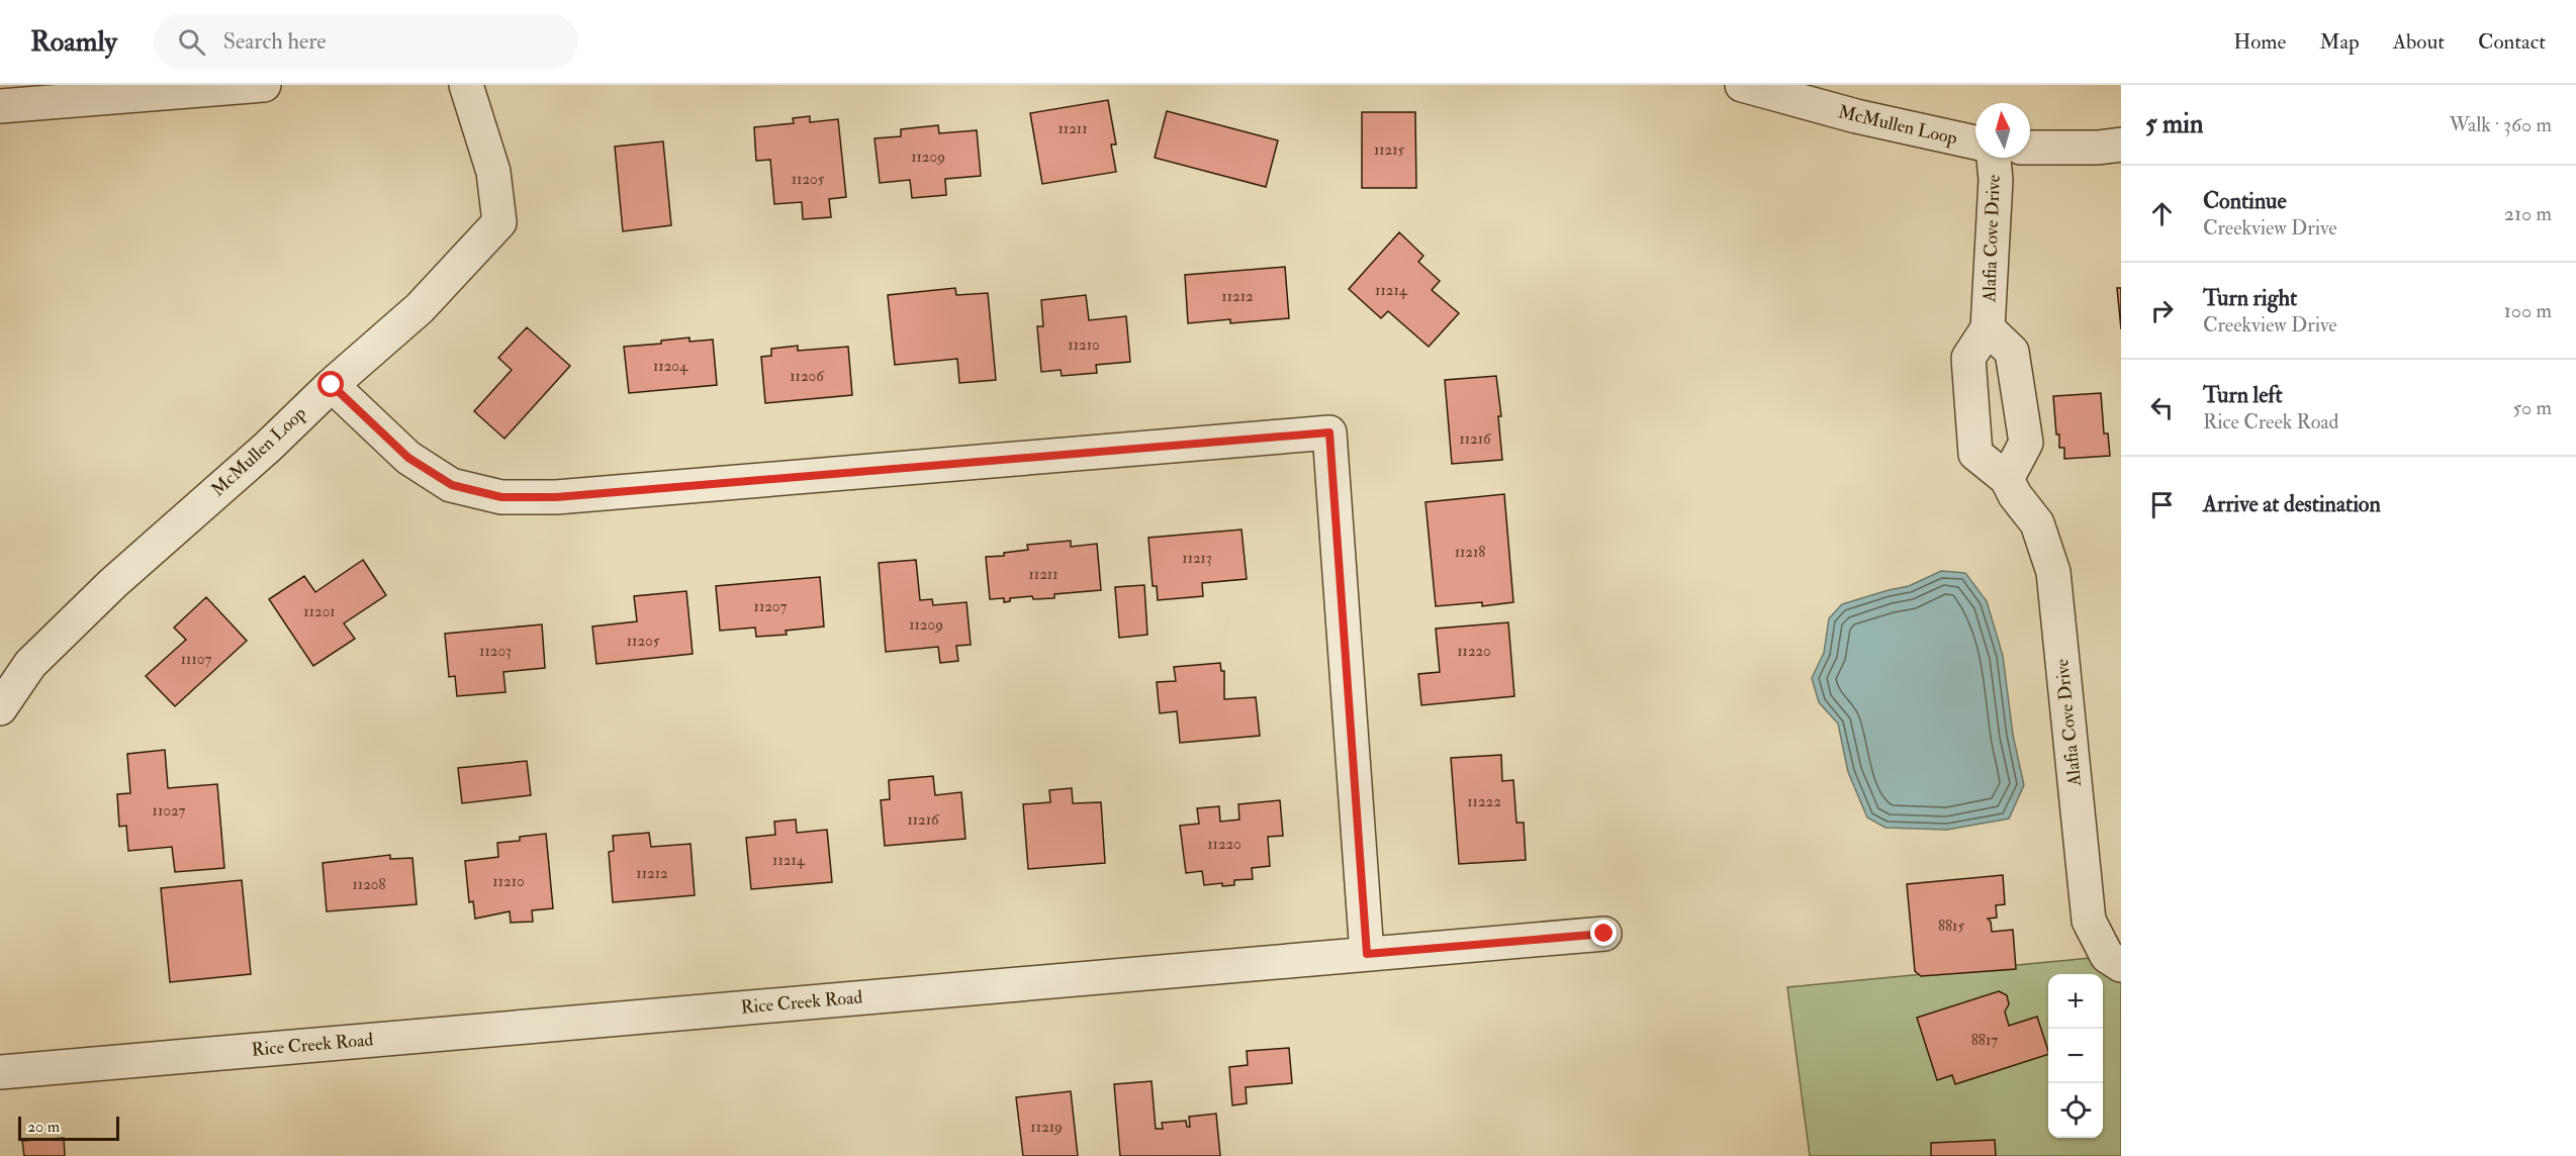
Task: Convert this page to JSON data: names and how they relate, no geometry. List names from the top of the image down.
{
  "streets": {
    "street": ["McMullen Loop", "Alafia Cove Drive", "Rice Creek Road"]
  },
  "house_numbers": [
    "11211",
    "11215",
    "11209",
    "11205",
    "11214",
    "11212",
    "11210",
    "11204",
    "11206",
    "11216",
    "11218",
    "11213",
    "11211",
    "11207",
    "11201",
    "11209",
    "11205",
    "11203",
    "11220",
    "11107",
    "11222",
    "11027",
    "11216",
    "11220",
    "11214",
    "11212",
    "11210",
    "11208",
    "8815",
    "8817",
    "11219"
  ],
  "scale_bar": "20 m",
  "north": "top",
  "page": {
    "header": "Roamly",
    "search": "Search here",
    "nav": [
      "Home",
      "Map",
      "About",
      "Contact"
    ],
    "heading": ["5 min", "Walk · 360 m"],
    "list": [
      ["Continue", "Creekview Drive", "210 m"],
      ["Turn right", "Creekview Drive", "100 m"],
      ["Turn left", "Rice Creek Road", "50 m"],
      "Arrive at destination"
    ],
    "map_buttons": ["+", "−"],
    "scale": "20 m"
  }
}
